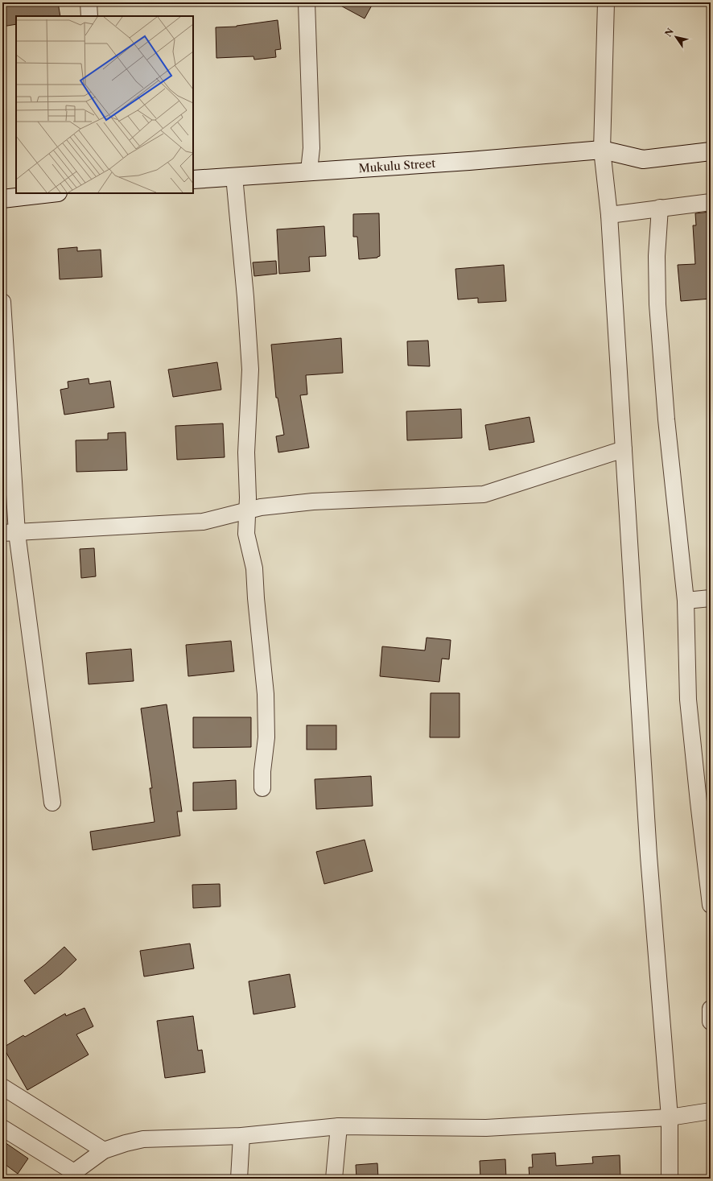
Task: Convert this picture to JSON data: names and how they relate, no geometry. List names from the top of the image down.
{
  "streets": {
    "street": ["Mukulu Street"]
  },
  "north": "top left"
}
